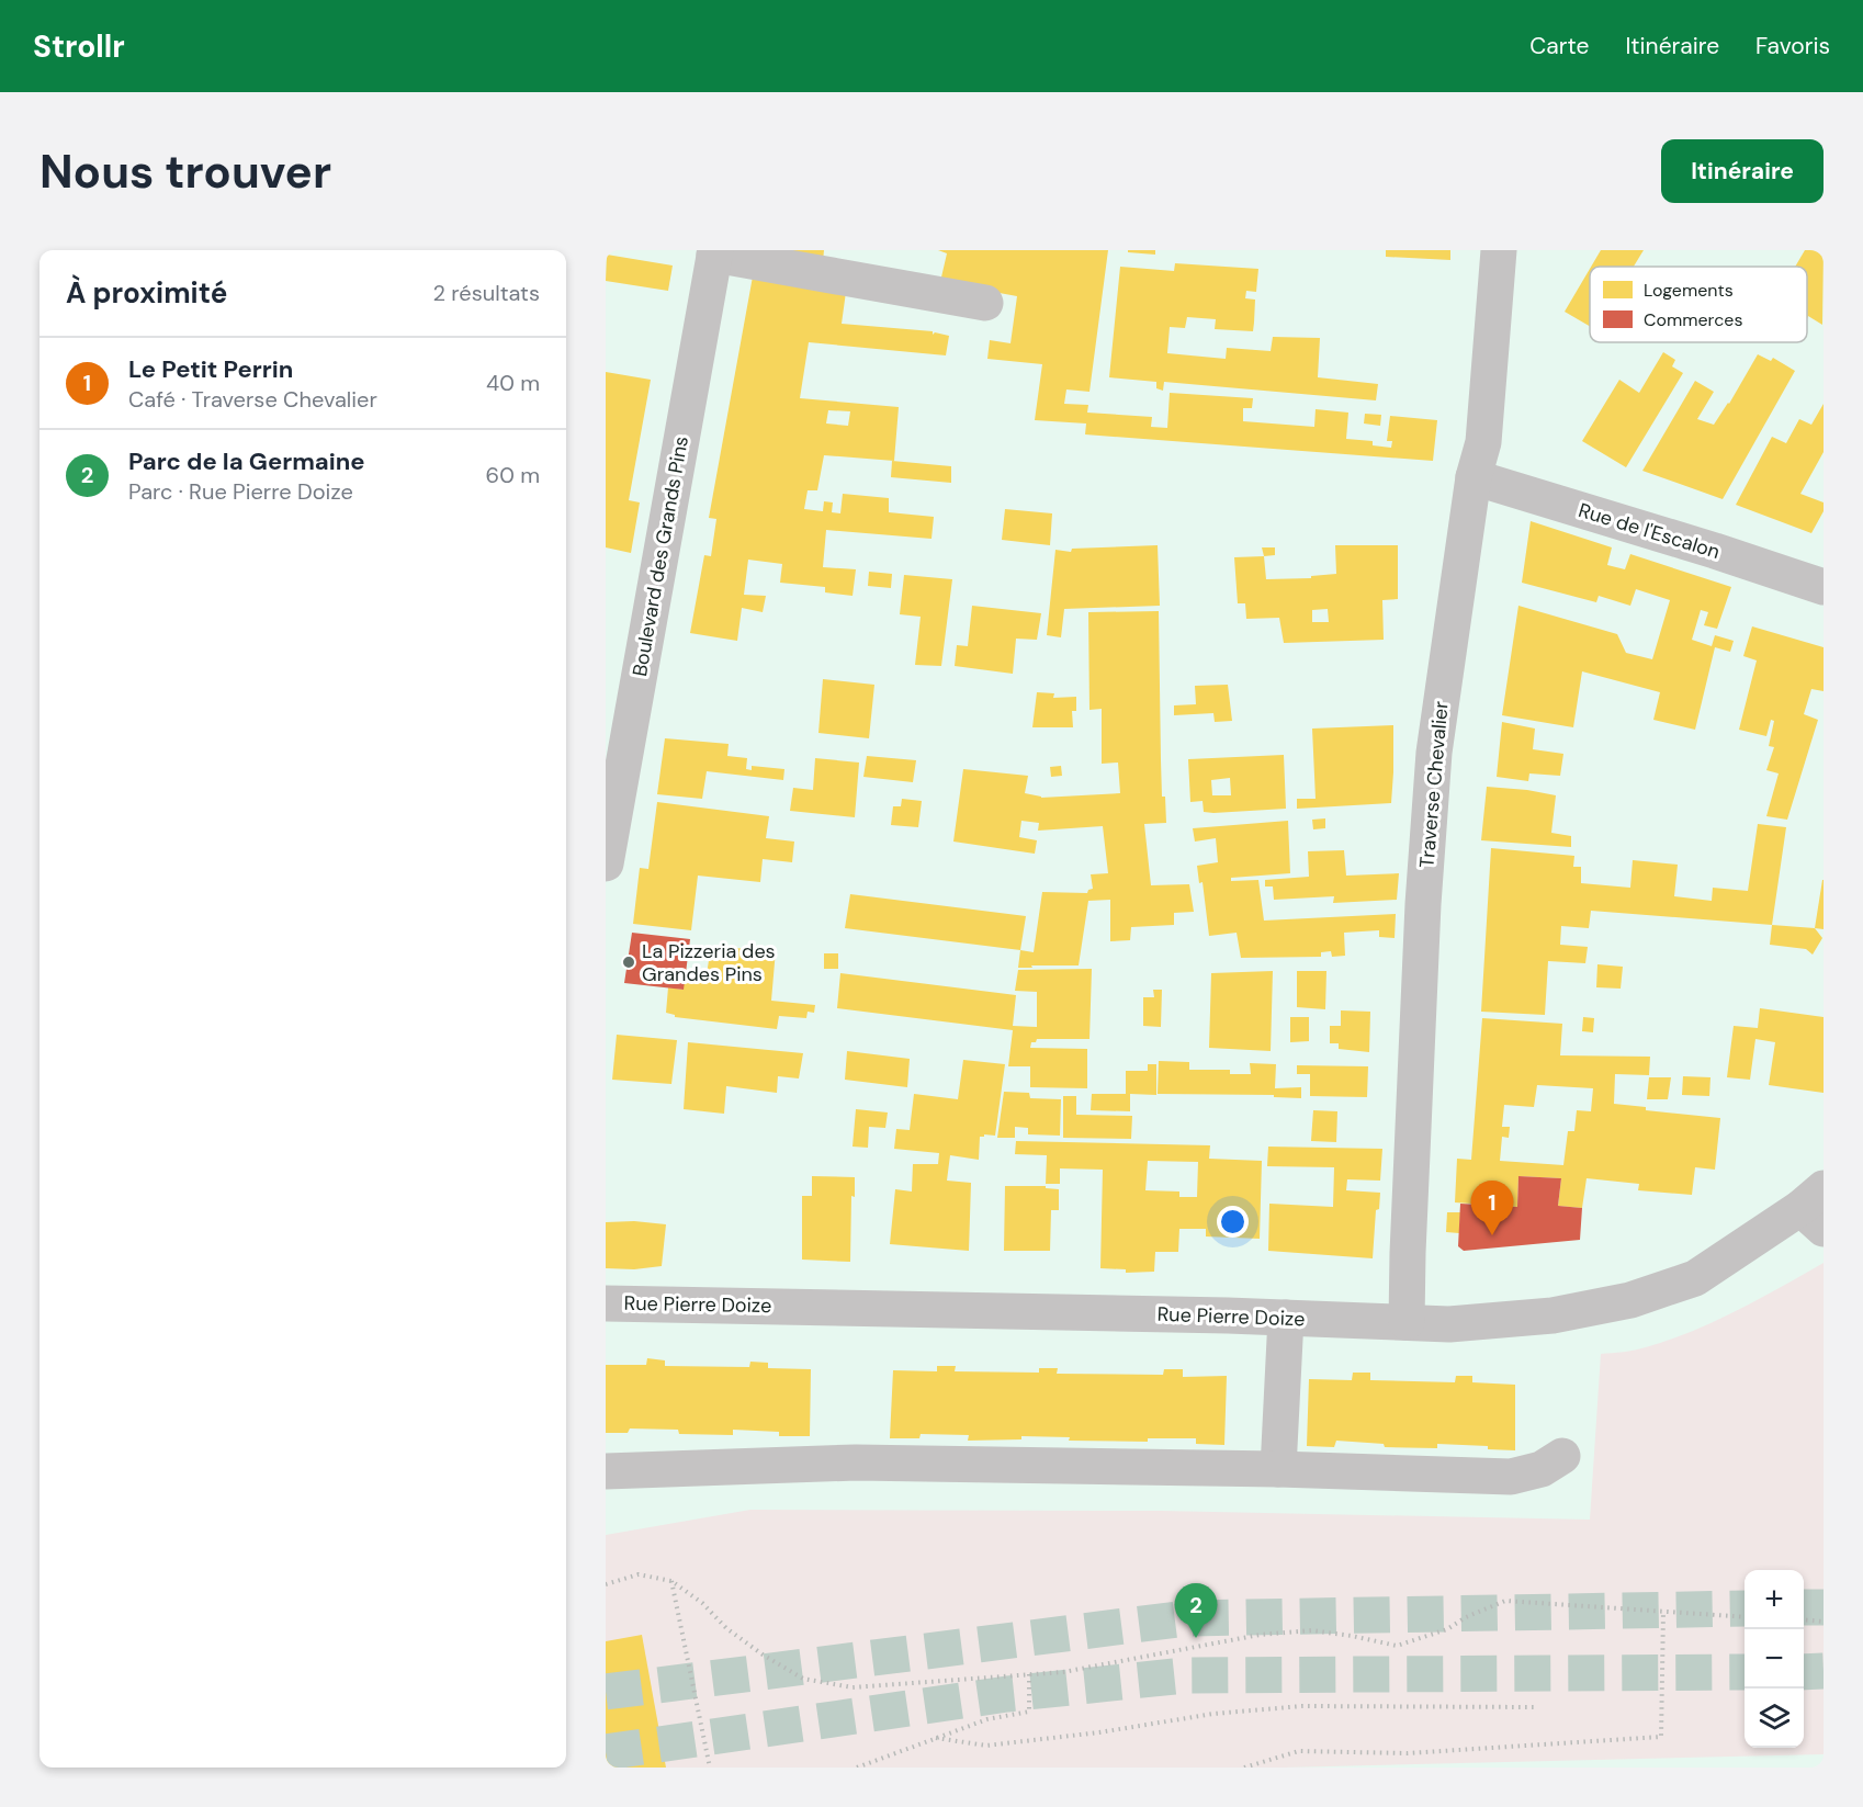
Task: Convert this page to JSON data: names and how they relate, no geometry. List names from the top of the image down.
{
  "streets": {
    "street": [
      "Rue de l'Escalon",
      "Boulevard des Grands Pins",
      "Traverse Chevalier",
      "Rue Pierre Doize"
    ]
  },
  "crossings": [
    ["Rue de l'Escalon", "Traverse Chevalier"],
    ["Traverse Chevalier", "Rue Pierre Doize"]
  ],
  "places": ["La Pizzeria des Grandes Pins"],
  "legend": ["Logements", "Commerces"],
  "page": {
    "header": "Strollr",
    "nav": ["Carte", "Itinéraire", "Favoris"],
    "buttons": "Itinéraire",
    "title": "Nous trouver",
    "heading": ["À proximité", "2 résultats"],
    "list": [
      {
        "mark": "1",
        "name": "Le Petit Perrin",
        "note": "Café · Traverse Chevalier",
        "value": "40 m"
      },
      {
        "mark": "2",
        "name": "Parc de la Germaine",
        "note": "Parc · Rue Pierre Doize",
        "value": "60 m"
      }
    ],
    "pins": ["1", "2"],
    "map_buttons": ["+", "−"]
  }
}
